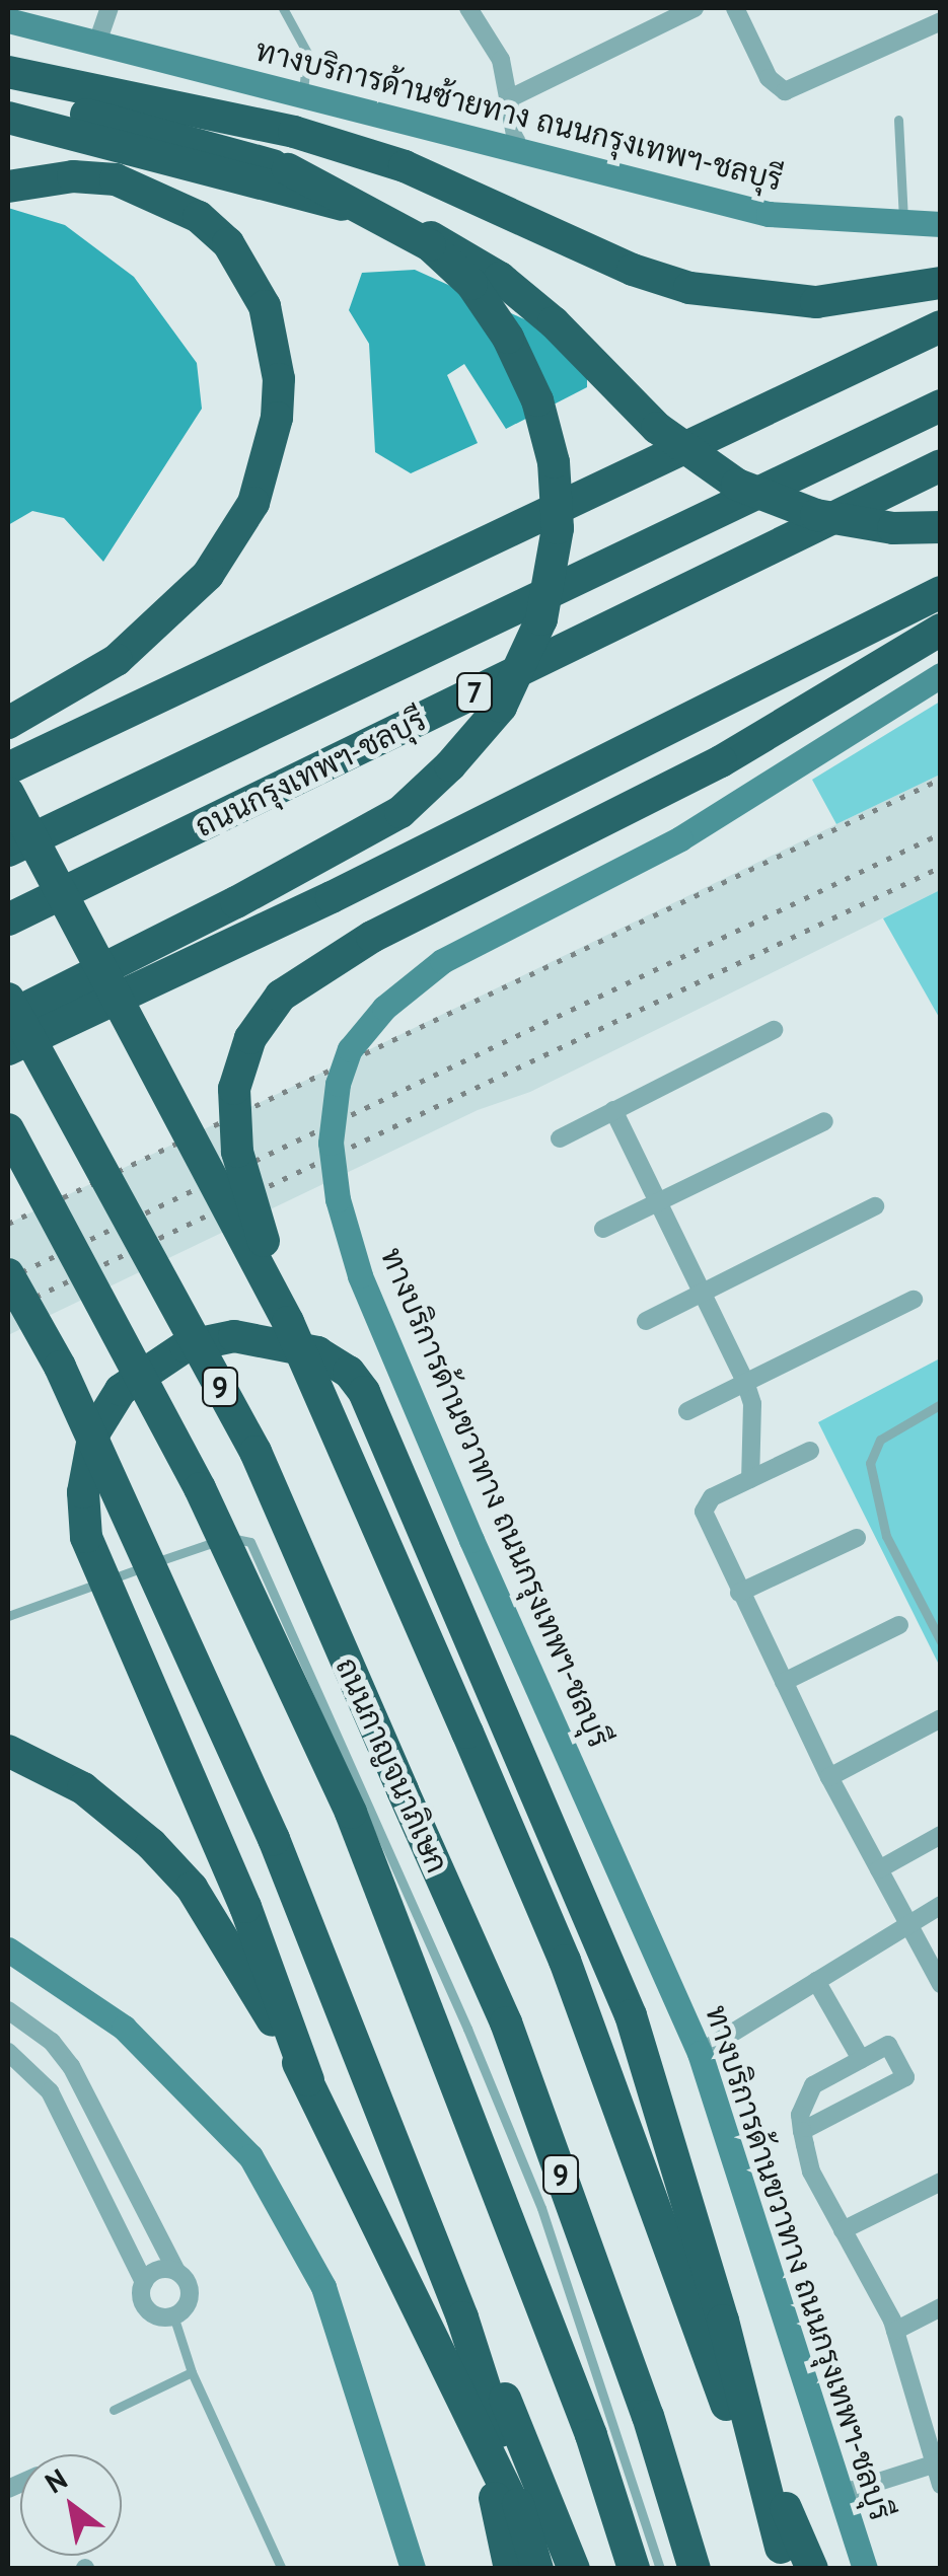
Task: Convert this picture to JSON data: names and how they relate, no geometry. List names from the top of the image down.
{
  "streets": {
    "highway": [
      "7",
      "ถนนกรุงเทพฯ-ชลบุรี",
      "9",
      "ถนนกาญจนาภิเษก"
    ],
    "main road": ["ทางบริการด้านซ้ายทาง ถนนกรุงเทพฯ-ชลบุรี", "ทางบริการด้านขวาทาง ถนนกรุงเทพฯ-ชลบุรี"]
  },
  "north": "top left"
}
